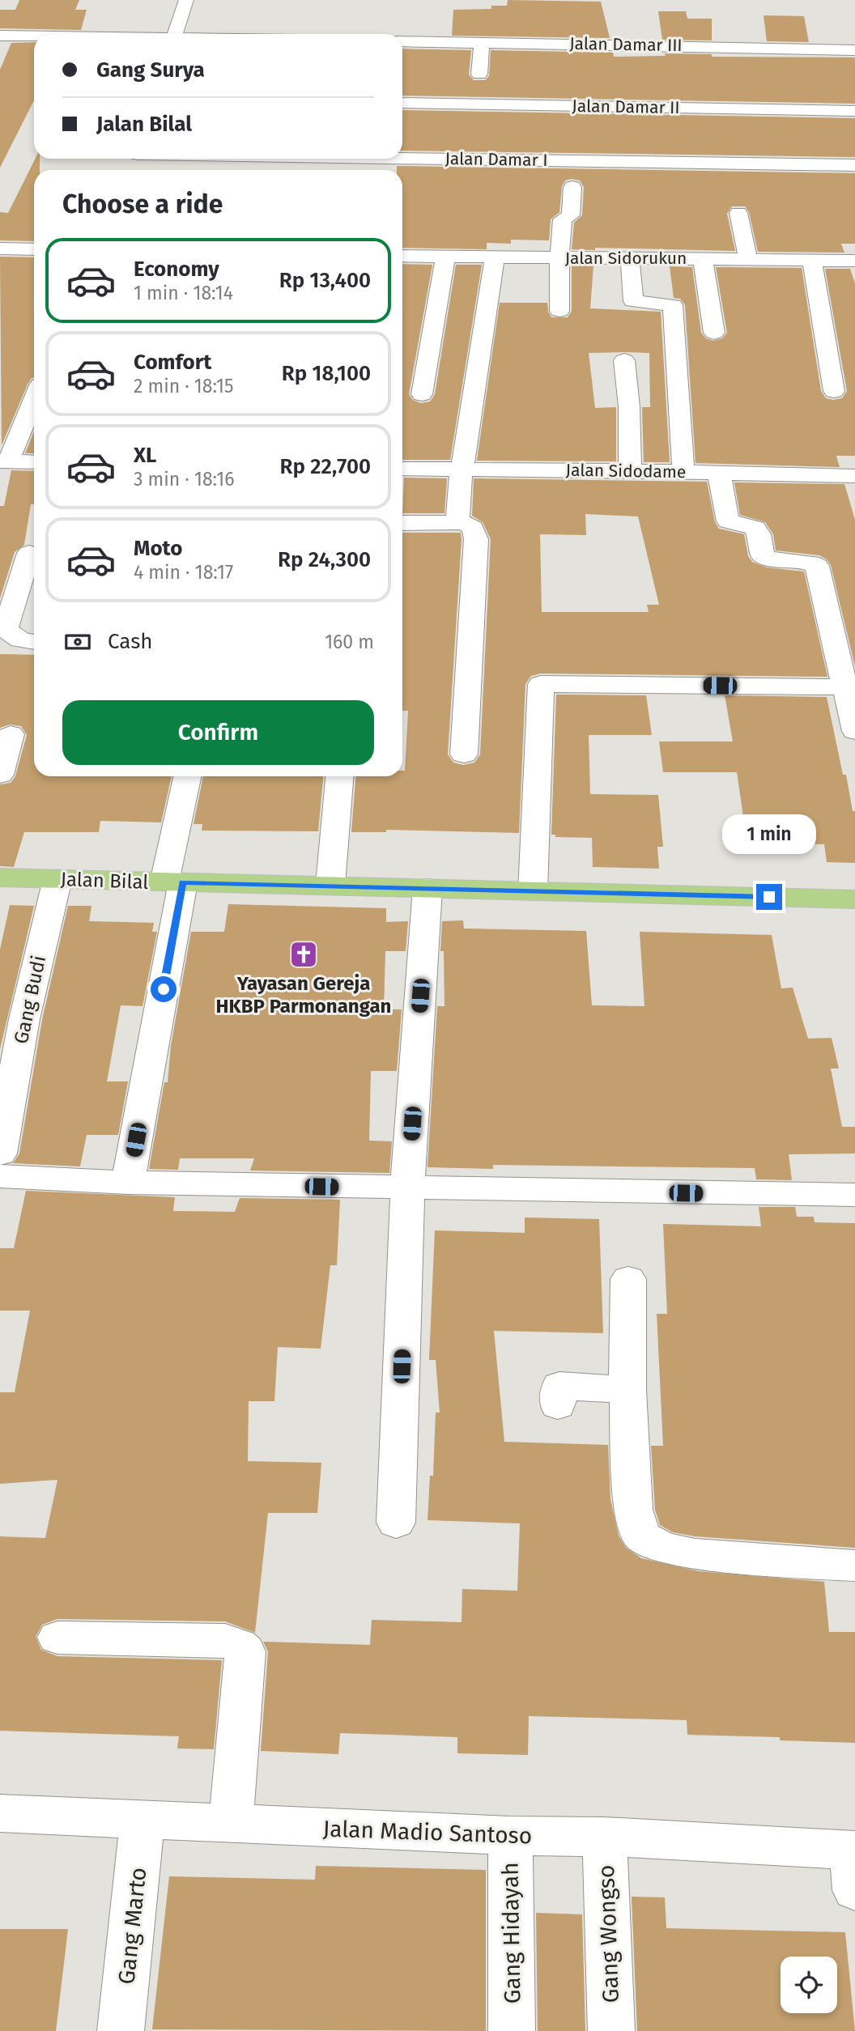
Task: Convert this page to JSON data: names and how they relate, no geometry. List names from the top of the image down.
{
  "streets": {
    "main road": ["Jalan Bilal"],
    "street": [
      "Jalan Damar III",
      "Jalan Damar II",
      "Jalan Damar I",
      "Jalan Sidorukun",
      "Jalan Sidodame",
      "Gang Budi",
      "Jalan Madio Santoso",
      "Gang Marto",
      "Gang Hidayah",
      "Gang Wongso"
    ]
  },
  "crossings": [
    ["Jalan Bilal", "Gang Budi"],
    ["Jalan Madio Santoso", "Gang Marto"],
    ["Jalan Madio Santoso", "Gang Hidayah"],
    ["Jalan Madio Santoso", "Gang Wongso"]
  ],
  "places": {
    "church": ["Yayasan Gereja HKBP Parmonangan"]
  },
  "page": {
    "banner": ["Gang Surya", "Jalan Bilal"],
    "heading": "Choose a ride",
    "list": [
      {
        "name": "Economy",
        "note": "1 min · 18:14",
        "value": "Rp 13,400"
      },
      {
        "name": "Comfort",
        "note": "2 min · 18:15",
        "value": "Rp 18,100"
      },
      {
        "name": "XL",
        "note": "3 min · 18:16",
        "value": "Rp 22,700"
      },
      {
        "name": "Moto",
        "note": "4 min · 18:17",
        "value": "Rp 24,300"
      }
    ],
    "pay": ["Cash", "160 m"],
    "buttons": "Confirm",
    "bubble": "1 min"
  }
}
